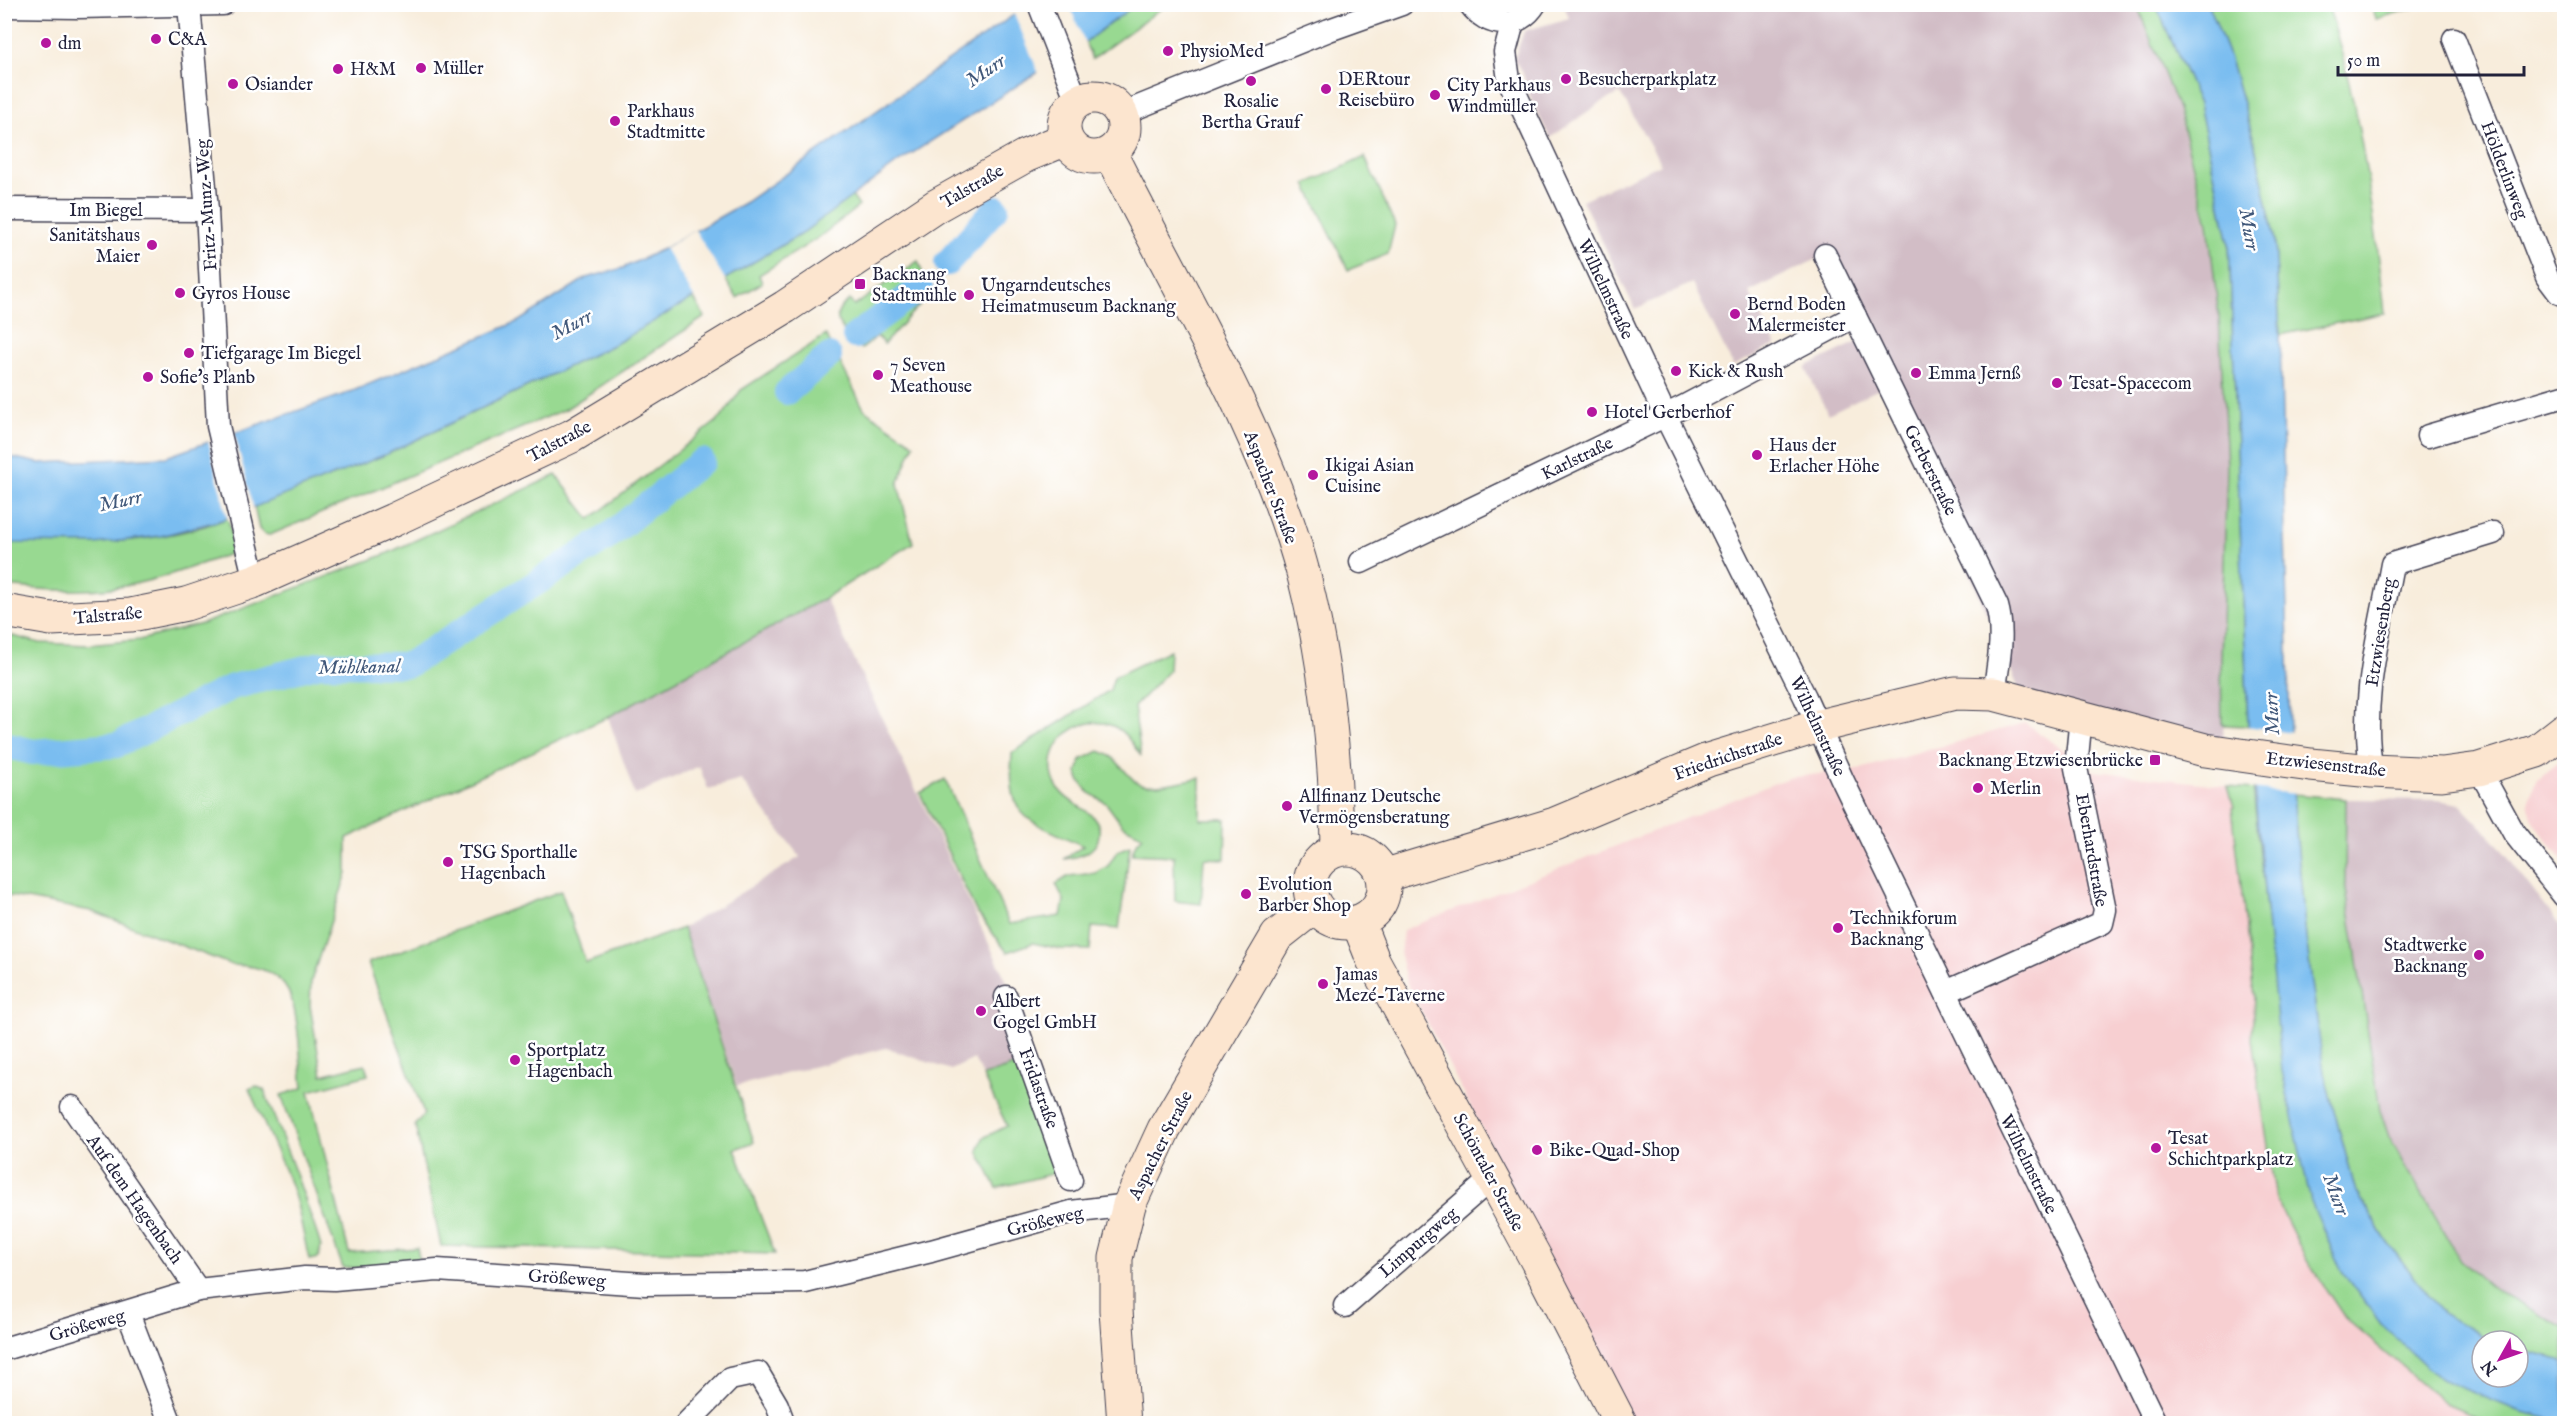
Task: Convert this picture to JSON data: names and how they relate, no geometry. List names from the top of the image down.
{
  "streets": {
    "street": [
      "Hölderlinweg",
      "Talstraße",
      "Fritz-Munz-Weg",
      "Im Biegel",
      "Wilhelmstraße",
      "Karlstraße",
      "Gerberstraße",
      "Aspacher Straße",
      "Etzwiesenberg",
      "Friedrichstraße",
      "Etzwiesenstraße",
      "Eberhardstraße",
      "Fridastraße",
      "Schöntaler Straße",
      "Auf dem Hagenbach",
      "Größeweg",
      "Limpurgweg"
    ]
  },
  "crossings": [
    ["Talstraße", "Fritz-Munz-Weg"],
    ["Talstraße", "Aspacher Straße"],
    ["Fritz-Munz-Weg", "Im Biegel"],
    ["Wilhelmstraße", "Karlstraße"],
    ["Wilhelmstraße", "Friedrichstraße"],
    ["Wilhelmstraße", "Eberhardstraße"],
    ["Karlstraße", "Gerberstraße"],
    ["Gerberstraße", "Friedrichstraße"],
    ["Aspacher Straße", "Friedrichstraße"],
    ["Aspacher Straße", "Schöntaler Straße"],
    ["Aspacher Straße", "Größeweg"],
    ["Etzwiesenberg", "Etzwiesenstraße"],
    ["Friedrichstraße", "Etzwiesenstraße"],
    ["Friedrichstraße", "Eberhardstraße"],
    ["Friedrichstraße", "Schöntaler Straße"],
    ["Etzwiesenstraße", "Eberhardstraße"],
    ["Schöntaler Straße", "Limpurgweg"],
    ["Auf dem Hagenbach", "Größeweg"]
  ],
  "water": ["Murr", "Mühlkanal"],
  "places": {
    "other": [
      "C&A",
      "dm",
      "PhysioMed",
      "Müller",
      "H&M",
      "Besucherparkplatz",
      "Rosalie Bertha Grauf",
      "Osiander",
      "DERtour Reisebüro",
      "City Parkhaus Windmüller",
      "Parkhaus Stadtmitte",
      "Sanitätshaus Maier",
      "Gyros House",
      "Ungarndeutsches Heimatmuseum Backnang",
      "Bernd Boden Malermeister",
      "Tiefgarage Im Biegel",
      "Kick & Rush",
      "Emma Jernß",
      "7 Seven Meathouse",
      "Sofie's Planb",
      "Tesat-Spacecom",
      "Hotel Gerberhof",
      "Haus der Erlacher Höhe",
      "Ikigai Asian Cuisine",
      "Merlin",
      "Allfinanz Deutsche Vermögensberatung",
      "TSG Sporthalle Hagenbach",
      "Evolution Barber Shop",
      "Technikforum Backnang",
      "Stadtwerke Backnang",
      "Jamas Mezé-Taverne",
      "Albert Gogel GmbH",
      "Sportplatz Hagenbach",
      "Tesat Schichtparkplatz",
      "Bike-Quad-Shop"
    ],
    "transit": ["Backnang Stadtmühle", "Backnang Etzwiesenbrücke"]
  },
  "scale_bar": "50 m",
  "north": "bottom left"
}
